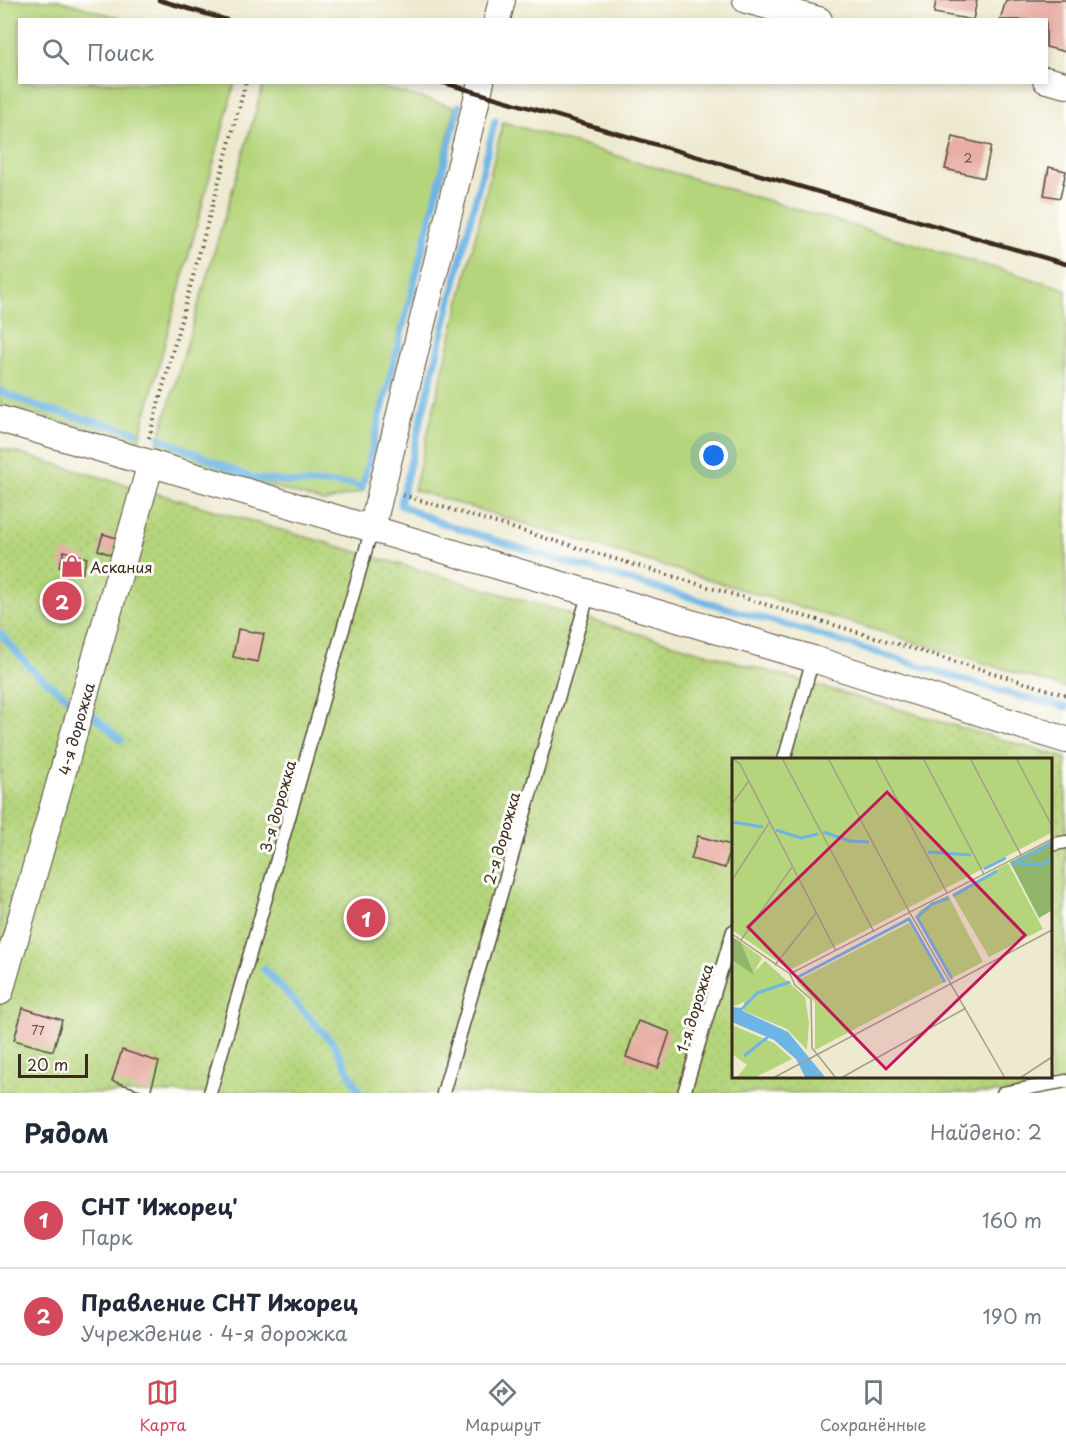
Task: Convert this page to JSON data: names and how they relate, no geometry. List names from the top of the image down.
{
  "streets": {
    "street": ["4-я дорожка"],
    "lane": ["3-я дорожка", "2-я дорожка", "1-я дорожка"]
  },
  "places": {
    "shop": ["Аскания"]
  },
  "house_numbers": ["2", "77"],
  "scale_bar": "20 m",
  "page": {
    "search": "Поиск",
    "pins": ["2", "1"],
    "scale": "20 m",
    "heading": ["Рядом", "Найдено: 2"],
    "list": [
      {
        "mark": "1",
        "name": "СНТ 'Ижорец'",
        "note": "Парк",
        "value": "160 m"
      },
      {
        "mark": "2",
        "name": "Правление СНТ Ижорец",
        "note": "Учреждение · 4-я дорожка",
        "value": "190 m"
      }
    ],
    "nav": ["Карта", "Маршрут", "Сохранённые"]
  }
}
